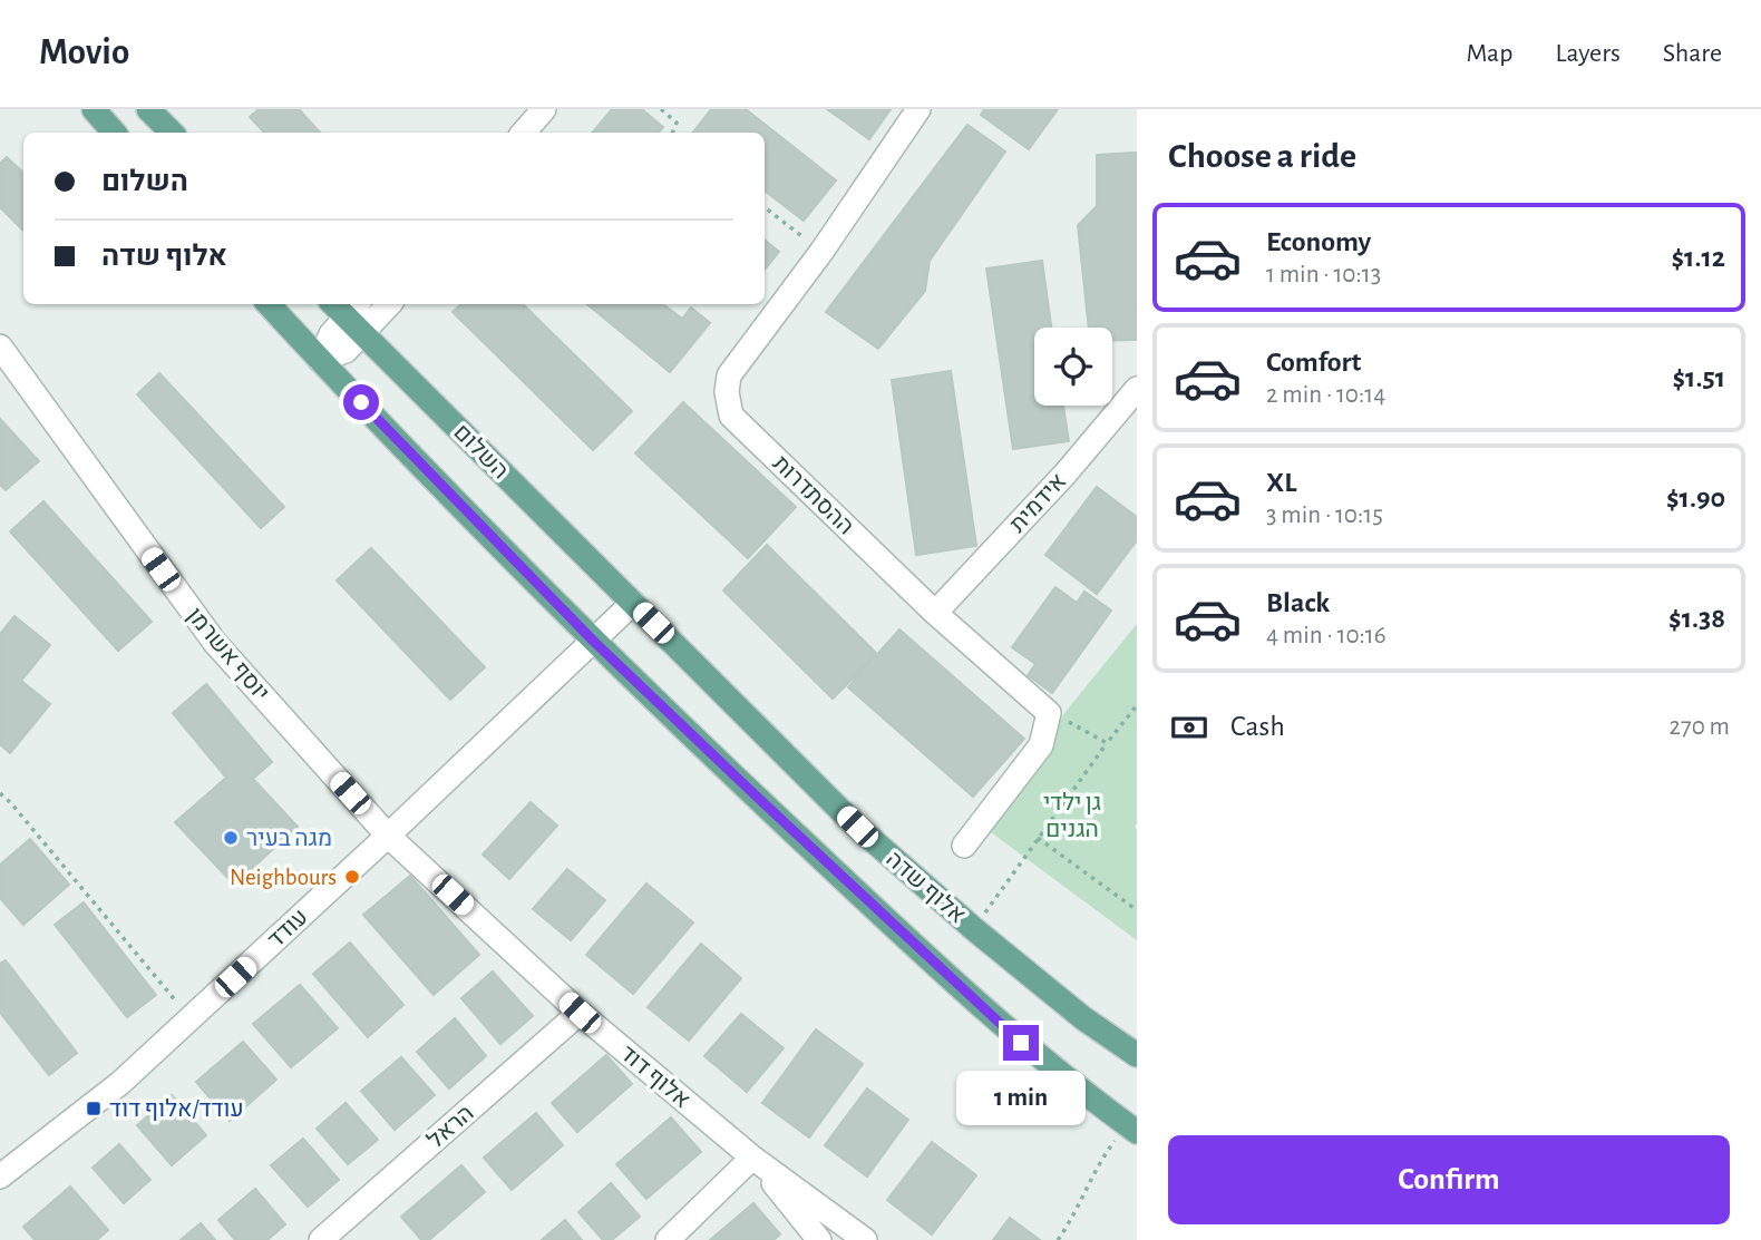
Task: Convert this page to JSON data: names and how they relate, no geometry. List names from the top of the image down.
{
  "streets": {
    "main road": ["השלום", "אלוף שדה"],
    "street": [
      "ההסתדרות",
      "אידמית",
      "יוסף אשרמן",
      "עודד",
      "אלוף דוד",
      "הראל"
    ]
  },
  "crossings": [
    ["השלום", "אלוף שדה"],
    ["השלום", "עודד"],
    ["ההסתדרות", "אידמית"],
    ["יוסף אשרמן", "עודד"],
    ["יוסף אשרמן", "אלוף דוד"],
    ["אלוף שדה", "עודד"],
    ["עודד", "אלוף דוד"],
    ["אלוף דוד", "הראל"]
  ],
  "parks": ["גן ילדי הגנים"],
  "places": {
    "other": ["מגה בעיר", "Neighbours"],
    "transit": ["עודד/אלוף דוד"]
  },
  "page": {
    "header": "Movio",
    "nav": ["Map", "Layers", "Share"],
    "heading": "Choose a ride",
    "banner": ["השלום", "אלוף שדה"],
    "list": [
      {
        "name": "Economy",
        "note": "1 min · 10:13",
        "value": "$1.12"
      },
      {
        "name": "Comfort",
        "note": "2 min · 10:14",
        "value": "$1.51"
      },
      {
        "name": "XL",
        "note": "3 min · 10:15",
        "value": "$1.90"
      },
      {
        "name": "Black",
        "note": "4 min · 10:16",
        "value": "$1.38"
      }
    ],
    "pay": ["Cash", "270 m"],
    "bubble": "1 min",
    "buttons": "Confirm"
  }
}
